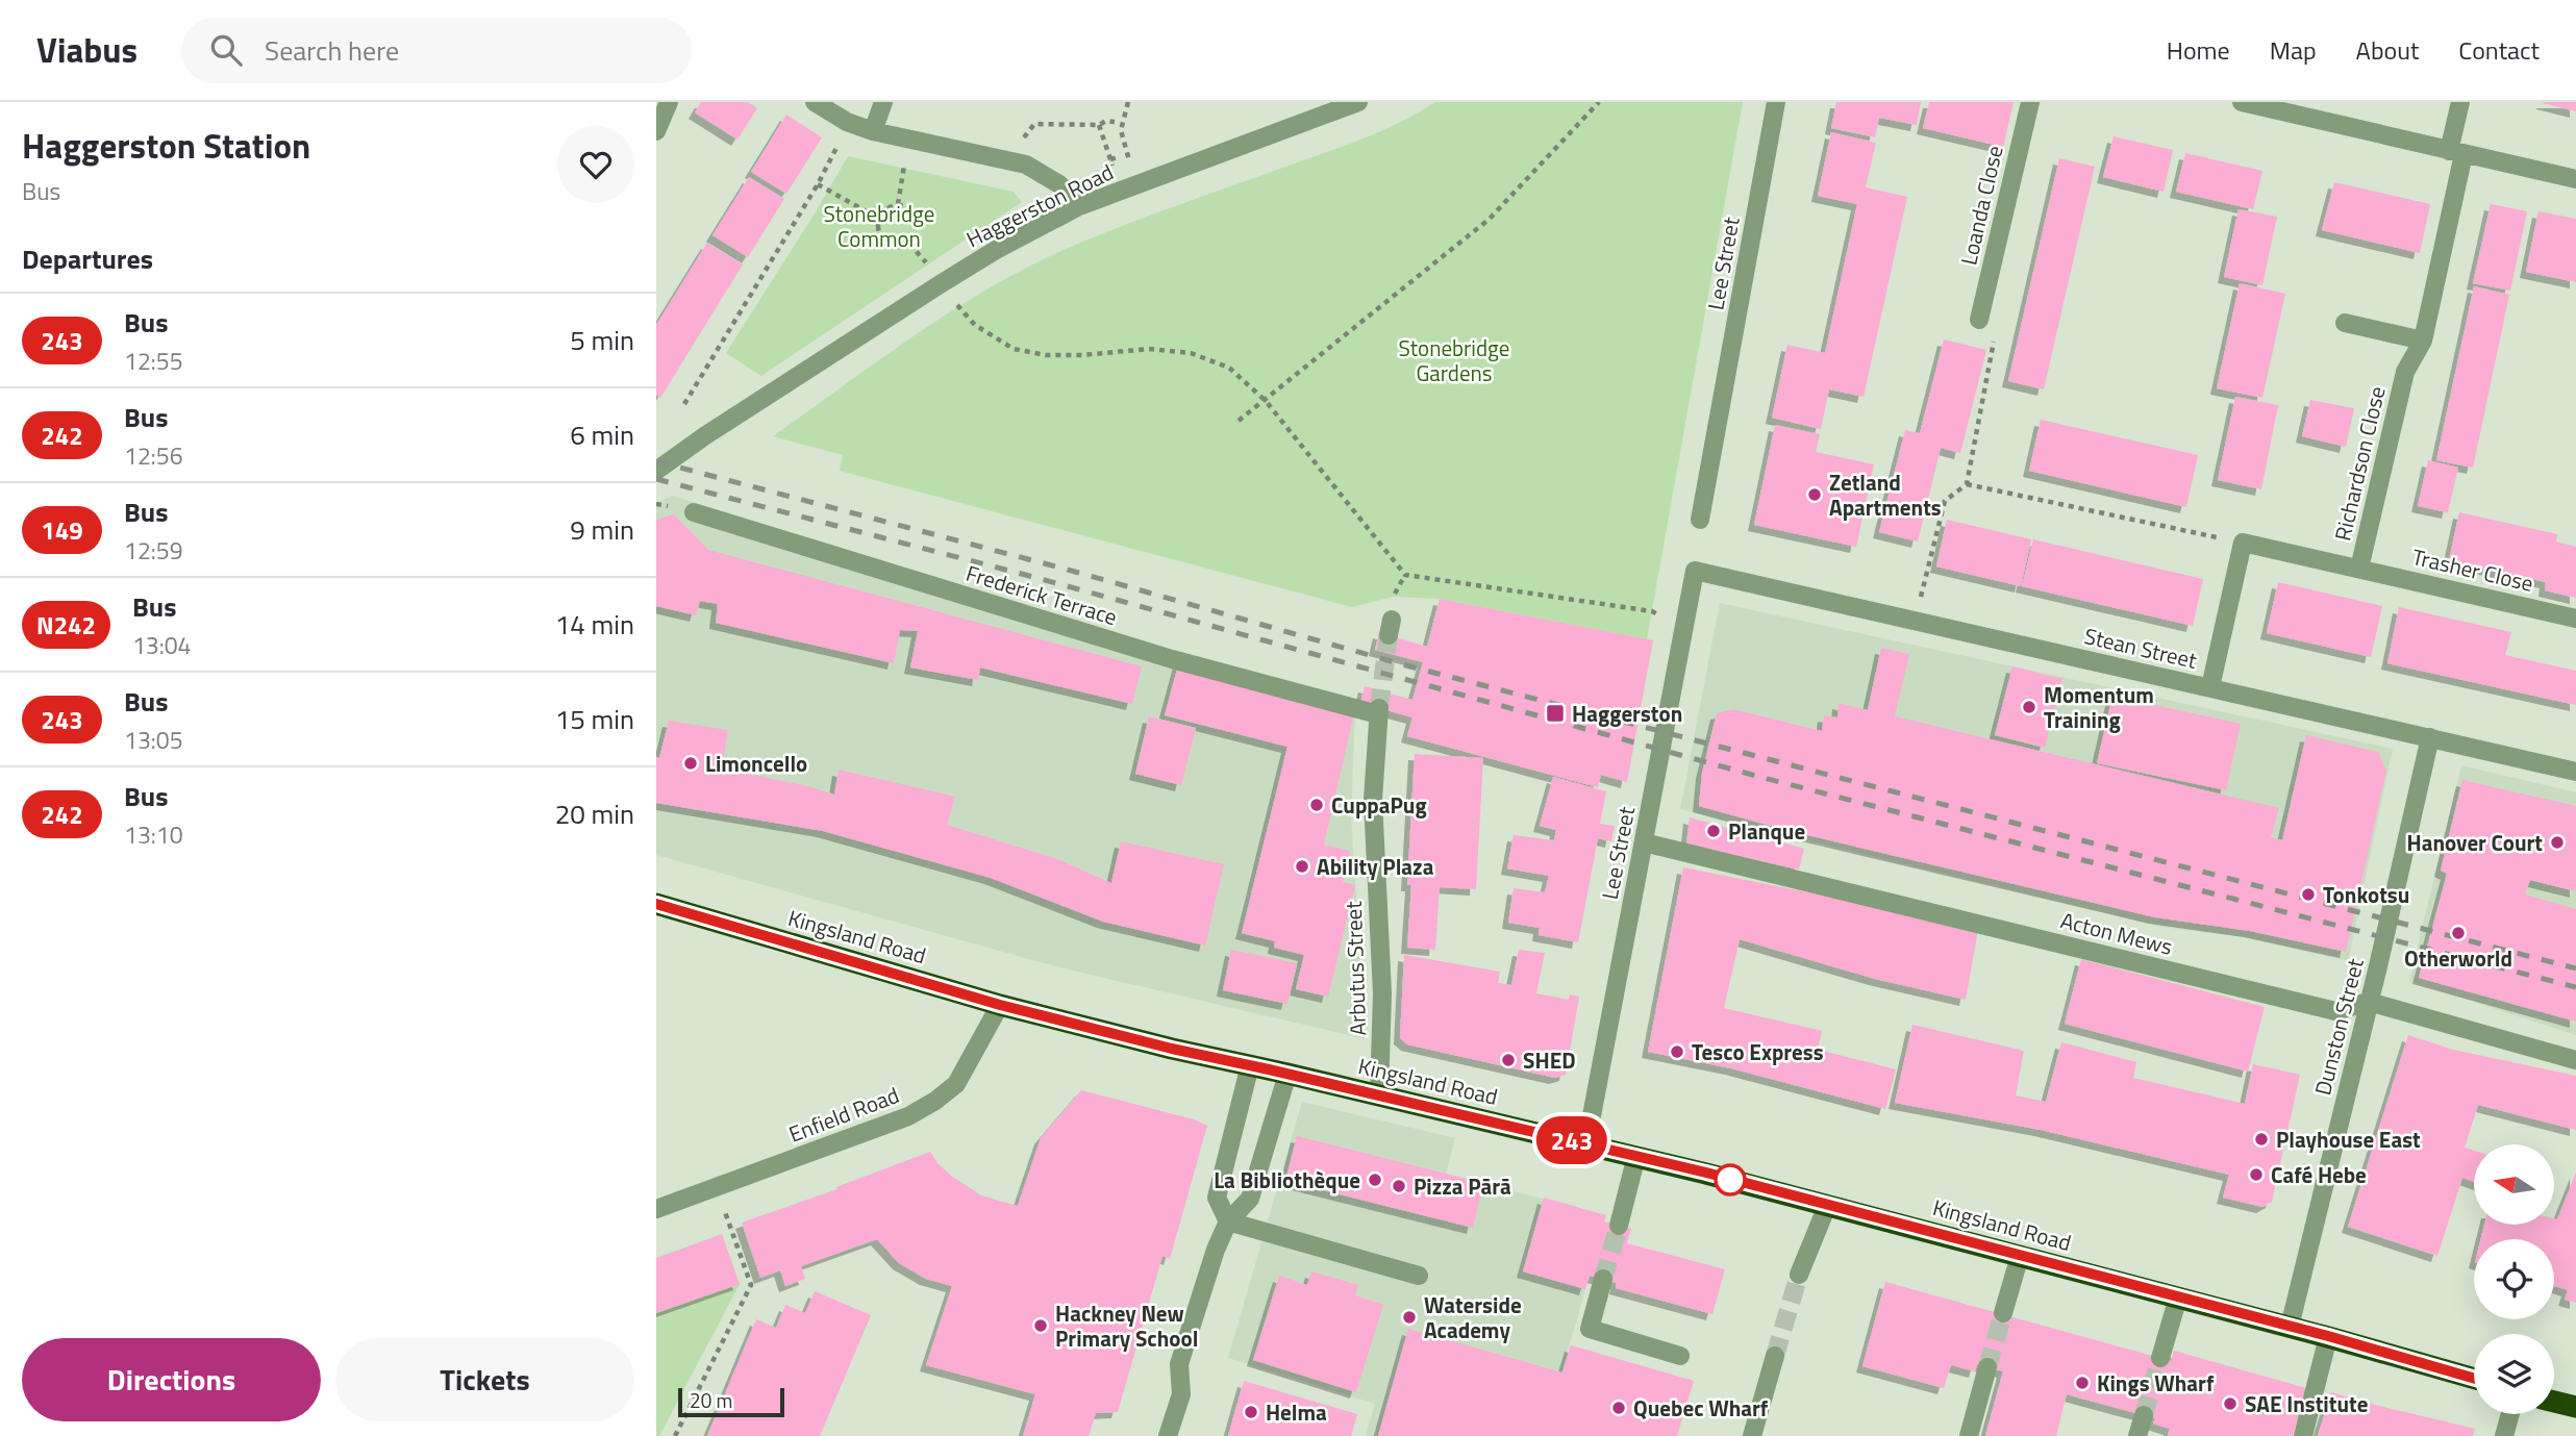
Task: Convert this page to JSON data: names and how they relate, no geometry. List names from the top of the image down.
{
  "streets": {
    "highway": ["Kingsland Road"],
    "street": [
      "Haggerston Road",
      "Loanda Close",
      "Lee Street",
      "Richardson Close",
      "Trasher Close",
      "Frederick Terrace",
      "Stean Street",
      "Acton Mews",
      "Arbutus Street",
      "Dunston Street",
      "Enfield Road"
    ]
  },
  "crossings": [
    ["Lee Street", "Stean Street"],
    ["Lee Street", "Acton Mews"],
    ["Lee Street", "Kingsland Road"],
    ["Richardson Close", "Trasher Close"],
    ["Frederick Terrace", "Arbutus Street"],
    ["Stean Street", "Dunston Street"],
    ["Acton Mews", "Dunston Street"],
    ["Kingsland Road", "Arbutus Street"],
    ["Kingsland Road", "Dunston Street"],
    ["Kingsland Road", "Enfield Road"]
  ],
  "parks": ["Stonebridge Common", "Stonebridge Gardens"],
  "places": {
    "other": [
      "Zetland Apartments",
      "Momentum Training",
      "Limoncello",
      "CuppaPug",
      "Planque",
      "Hanover Court",
      "Ability Plaza",
      "Tonkotsu",
      "Otherworld",
      "Tesco Express",
      "SHED",
      "Playhouse East",
      "Café Hebe",
      "La Bibliothèque",
      "Pizza Pārā",
      "Waterside Academy",
      "Hackney New Primary School",
      "Kings Wharf",
      "SAE Institute",
      "Quebec Wharf",
      "Helma"
    ],
    "transit": ["Haggerston"]
  },
  "lines": ["bus line 243"],
  "scale_bar": "20 m",
  "north": "left",
  "page": {
    "header": "Viabus",
    "search": "Search here",
    "nav": [
      "Home",
      "Map",
      "About",
      "Contact"
    ],
    "heading": [
      ["Haggerston Station", "Bus"],
      "Departures"
    ],
    "on_map": "243",
    "list": [
      {
        "mark": "243",
        "name": "Bus",
        "note": "12:55",
        "value": "5 min"
      },
      {
        "mark": "242",
        "name": "Bus",
        "note": "12:56",
        "value": "6 min"
      },
      {
        "mark": "149",
        "name": "Bus",
        "note": "12:59",
        "value": "9 min"
      },
      {
        "mark": "N242",
        "name": "Bus",
        "note": "13:04",
        "value": "14 min"
      },
      {
        "mark": "243",
        "name": "Bus",
        "note": "13:05",
        "value": "15 min"
      },
      {
        "mark": "242",
        "name": "Bus",
        "note": "13:10",
        "value": "20 min"
      }
    ],
    "buttons": ["Directions", "Tickets"],
    "scale": "20 m"
  }
}
